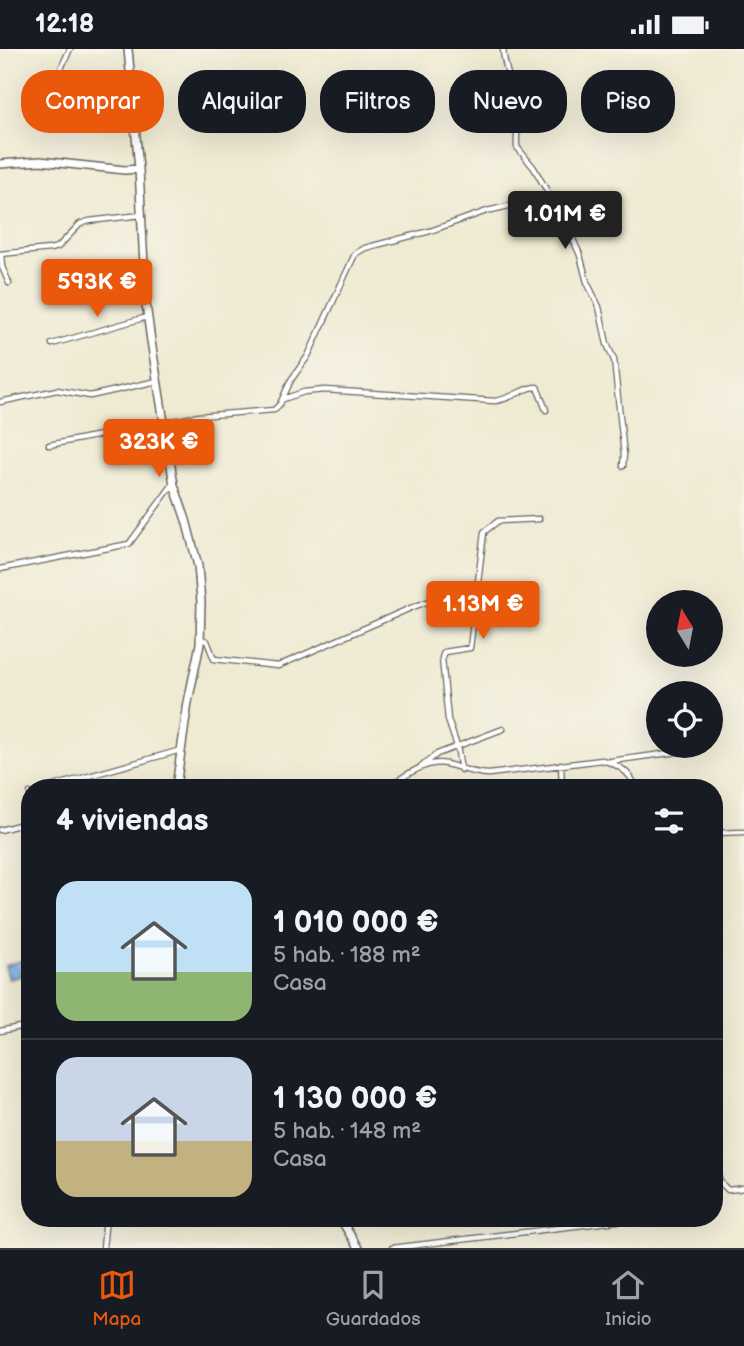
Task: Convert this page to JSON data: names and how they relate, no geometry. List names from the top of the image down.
{
  "north": "top",
  "page": {
    "status": "12:18",
    "chip": [
      "Comprar",
      "Alquilar",
      "Filtros",
      "Nuevo",
      "Piso"
    ],
    "price": [
      "1.01M €",
      "593K €",
      "323K €",
      "1.13M €"
    ],
    "heading": "4 viviendas",
    "list": [
      {
        "name": "1 010 000 €",
        "note": "5 hab. · 188 m² · Casa"
      },
      {
        "name": "1 130 000 €",
        "note": "5 hab. · 148 m² · Casa"
      }
    ],
    "tabs": ["Mapa", "Guardados", "Inicio"]
  }
}
